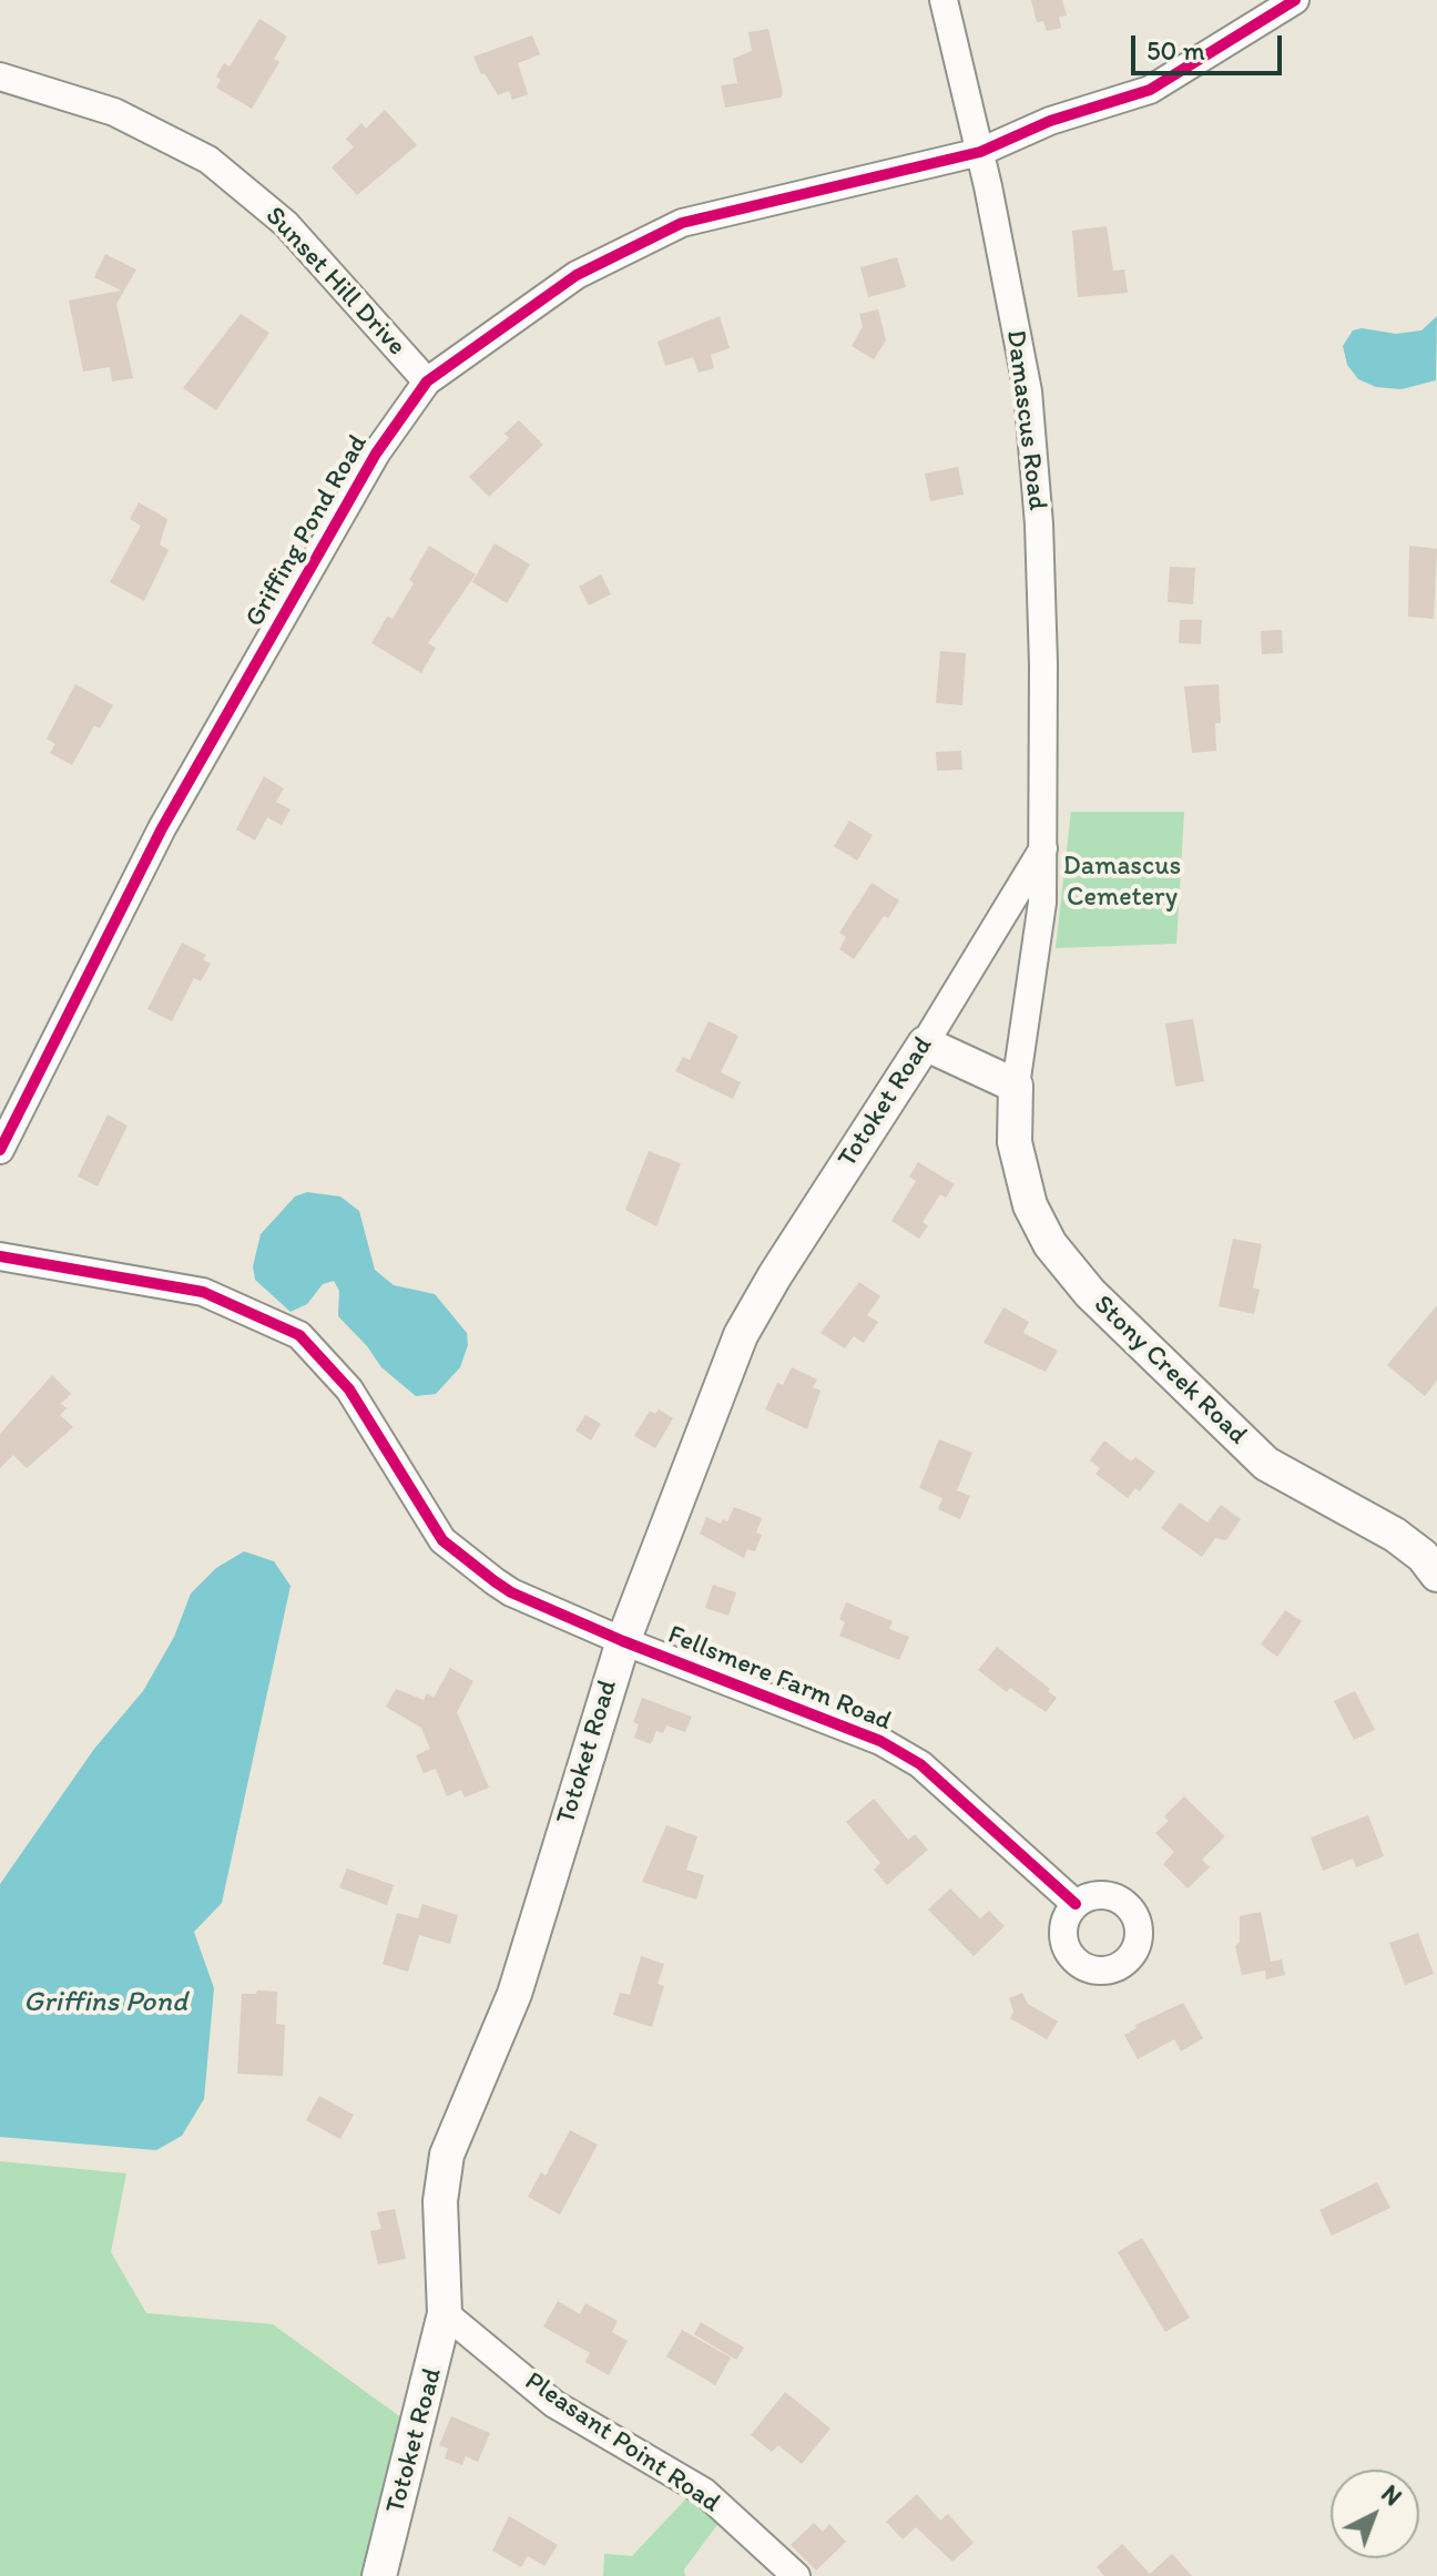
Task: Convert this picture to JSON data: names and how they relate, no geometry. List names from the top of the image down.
{
  "streets": {
    "main road": ["Totoket Road", "Stony Creek Road"],
    "street": [
      "Sunset Hill Drive",
      "Damascus Road",
      "Griffing Pond Road",
      "Fellsmere Farm Road",
      "Pleasant Point Road"
    ]
  },
  "crossings": [
    ["Sunset Hill Drive", "Griffing Pond Road"],
    ["Damascus Road", "Griffing Pond Road"],
    ["Damascus Road", "Totoket Road"],
    ["Damascus Road", "Stony Creek Road"],
    ["Totoket Road", "Stony Creek Road"],
    ["Totoket Road", "Fellsmere Farm Road"],
    ["Totoket Road", "Pleasant Point Road"]
  ],
  "water": ["Griffins Pond"],
  "parks": ["Damascus Cemetery"],
  "scale_bar": "50 m",
  "north": "top right"
}
